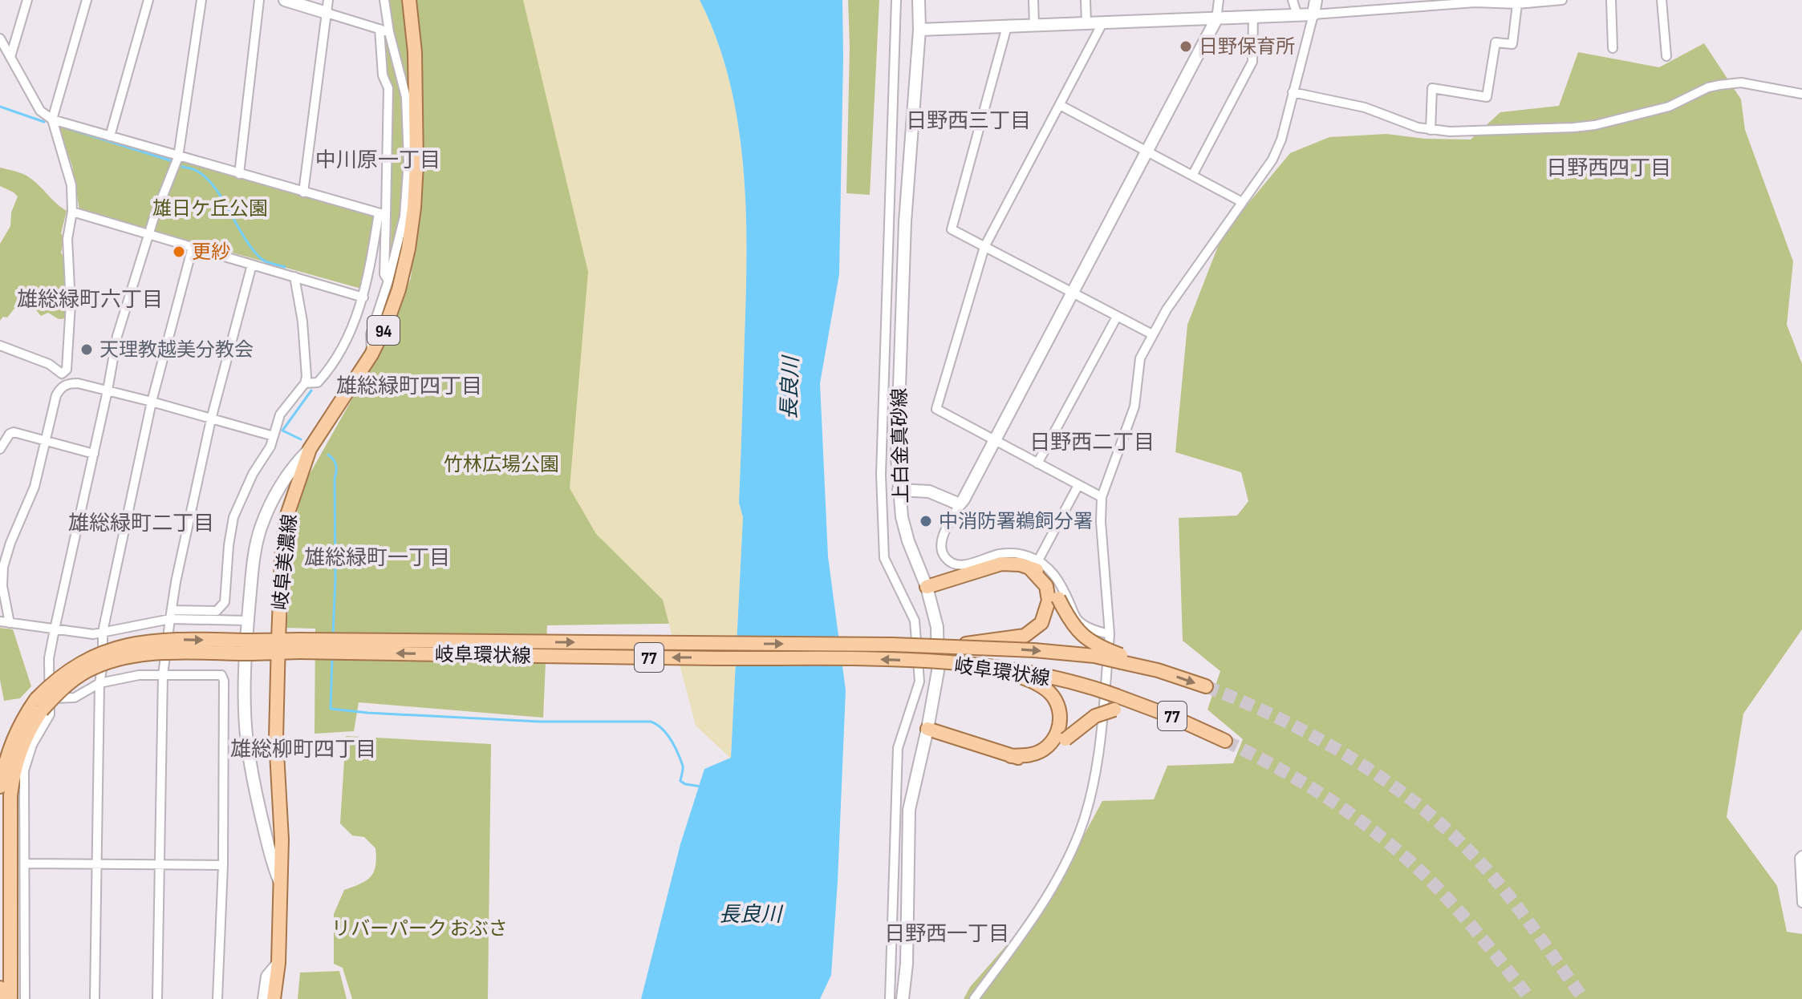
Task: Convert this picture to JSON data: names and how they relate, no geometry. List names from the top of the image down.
{
  "streets": {
    "main road": [
      "94",
      "岐阜美濃線",
      "岐阜環状線",
      "77"
    ],
    "street": ["上白金真砂線"]
  },
  "crossings": [
    ["岐阜美濃線", "岐阜環状線"],
    ["岐阜環状線", "77"]
  ],
  "districts": [
    "日野西三丁目",
    "中川原一丁目",
    "日野西四丁目",
    "雄総緑町六丁目",
    "雄総緑町四丁目",
    "日野西二丁目",
    "雄総緑町二丁目",
    "雄総緑町一丁目",
    "雄総柳町四丁目",
    "日野西一丁目"
  ],
  "water": ["長良川"],
  "parks": ["雄日ケ丘公園", "竹林広場公園", "リバーパーク おぶさ"],
  "places": [
    "日野保育所",
    "更紗",
    "天理教越美分教会",
    "中消防署鵜飼分署"
  ]
}
